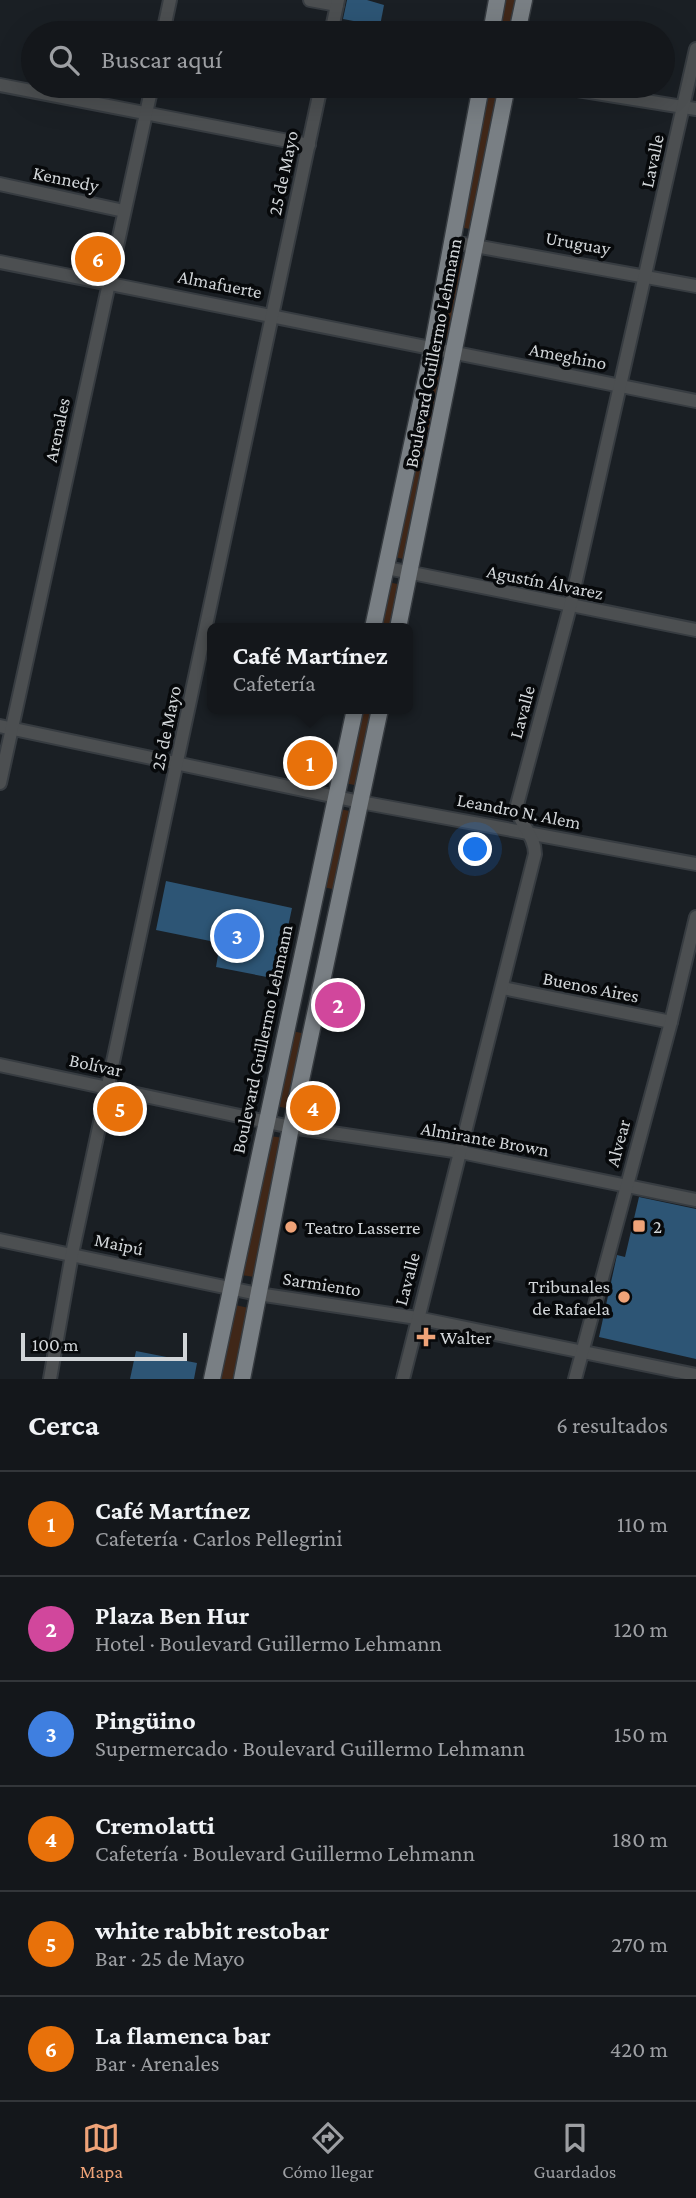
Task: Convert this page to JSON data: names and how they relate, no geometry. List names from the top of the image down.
{
  "streets": {
    "main road": ["Boulevard Guillermo Lehmann"],
    "street": [
      "Lavalle",
      "25 de Mayo",
      "Kennedy",
      "Uruguay",
      "Almafuerte",
      "Ameghino",
      "Arenales",
      "Agustín Álvarez",
      "Leandro N. Alem",
      "Buenos Aires",
      "Bolívar",
      "Almirante Brown",
      "Alvear",
      "Maipú",
      "Sarmiento"
    ]
  },
  "crossings": [
    ["Lavalle", "Uruguay"],
    ["Lavalle", "Ameghino"],
    ["Lavalle", "Agustín Álvarez"],
    ["Lavalle", "Leandro N. Alem"],
    ["Lavalle", "Buenos Aires"],
    ["Lavalle", "Almirante Brown"],
    ["Lavalle", "Sarmiento"],
    ["25 de Mayo", "Almafuerte"],
    ["25 de Mayo", "Leandro N. Alem"],
    ["25 de Mayo", "Bolívar"],
    ["25 de Mayo", "Maipú"],
    ["Kennedy", "Arenales"],
    ["Uruguay", "Boulevard Guillermo Lehmann"],
    ["Almafuerte", "Boulevard Guillermo Lehmann"],
    ["Almafuerte", "Ameghino"],
    ["Almafuerte", "Arenales"],
    ["Boulevard Guillermo Lehmann", "Ameghino"],
    ["Boulevard Guillermo Lehmann", "Agustín Álvarez"],
    ["Boulevard Guillermo Lehmann", "Leandro N. Alem"],
    ["Boulevard Guillermo Lehmann", "Bolívar"],
    ["Boulevard Guillermo Lehmann", "Almirante Brown"],
    ["Boulevard Guillermo Lehmann", "Maipú"],
    ["Boulevard Guillermo Lehmann", "Sarmiento"],
    ["Arenales", "Leandro N. Alem"],
    ["Buenos Aires", "Alvear"],
    ["Bolívar", "Almirante Brown"],
    ["Almirante Brown", "Alvear"],
    ["Alvear", "Sarmiento"],
    ["Maipú", "Sarmiento"]
  ],
  "places": {
    "transit": ["2"],
    "other": ["Teatro Lasserre", "Tribunales de Rafaela"],
    "health": ["Walter"]
  },
  "scale_bar": "100 m",
  "page": {
    "search": "Buscar aquí",
    "pins": [
      "6",
      "1",
      "3",
      "2",
      "4",
      "5"
    ],
    "popup": ["Café Martínez", "Cafetería"],
    "scale": "100 m",
    "heading": ["Cerca", "6 resultados"],
    "list": [
      {
        "mark": "1",
        "name": "Café Martínez",
        "note": "Cafetería · Carlos Pellegrini",
        "value": "110 m"
      },
      {
        "mark": "2",
        "name": "Plaza Ben Hur",
        "note": "Hotel · Boulevard Guillermo Lehmann",
        "value": "120 m"
      },
      {
        "mark": "3",
        "name": "Pingüino",
        "note": "Supermercado · Boulevard Guillermo Lehmann",
        "value": "150 m"
      },
      {
        "mark": "4",
        "name": "Cremolatti",
        "note": "Cafetería · Boulevard Guillermo Lehmann",
        "value": "180 m"
      },
      {
        "mark": "5",
        "name": "white rabbit restobar",
        "note": "Bar · 25 de Mayo",
        "value": "270 m"
      },
      {
        "mark": "6",
        "name": "La flamenca bar",
        "note": "Bar · Arenales",
        "value": "420 m"
      }
    ],
    "nav": ["Mapa", "Cómo llegar", "Guardados"]
  }
}
